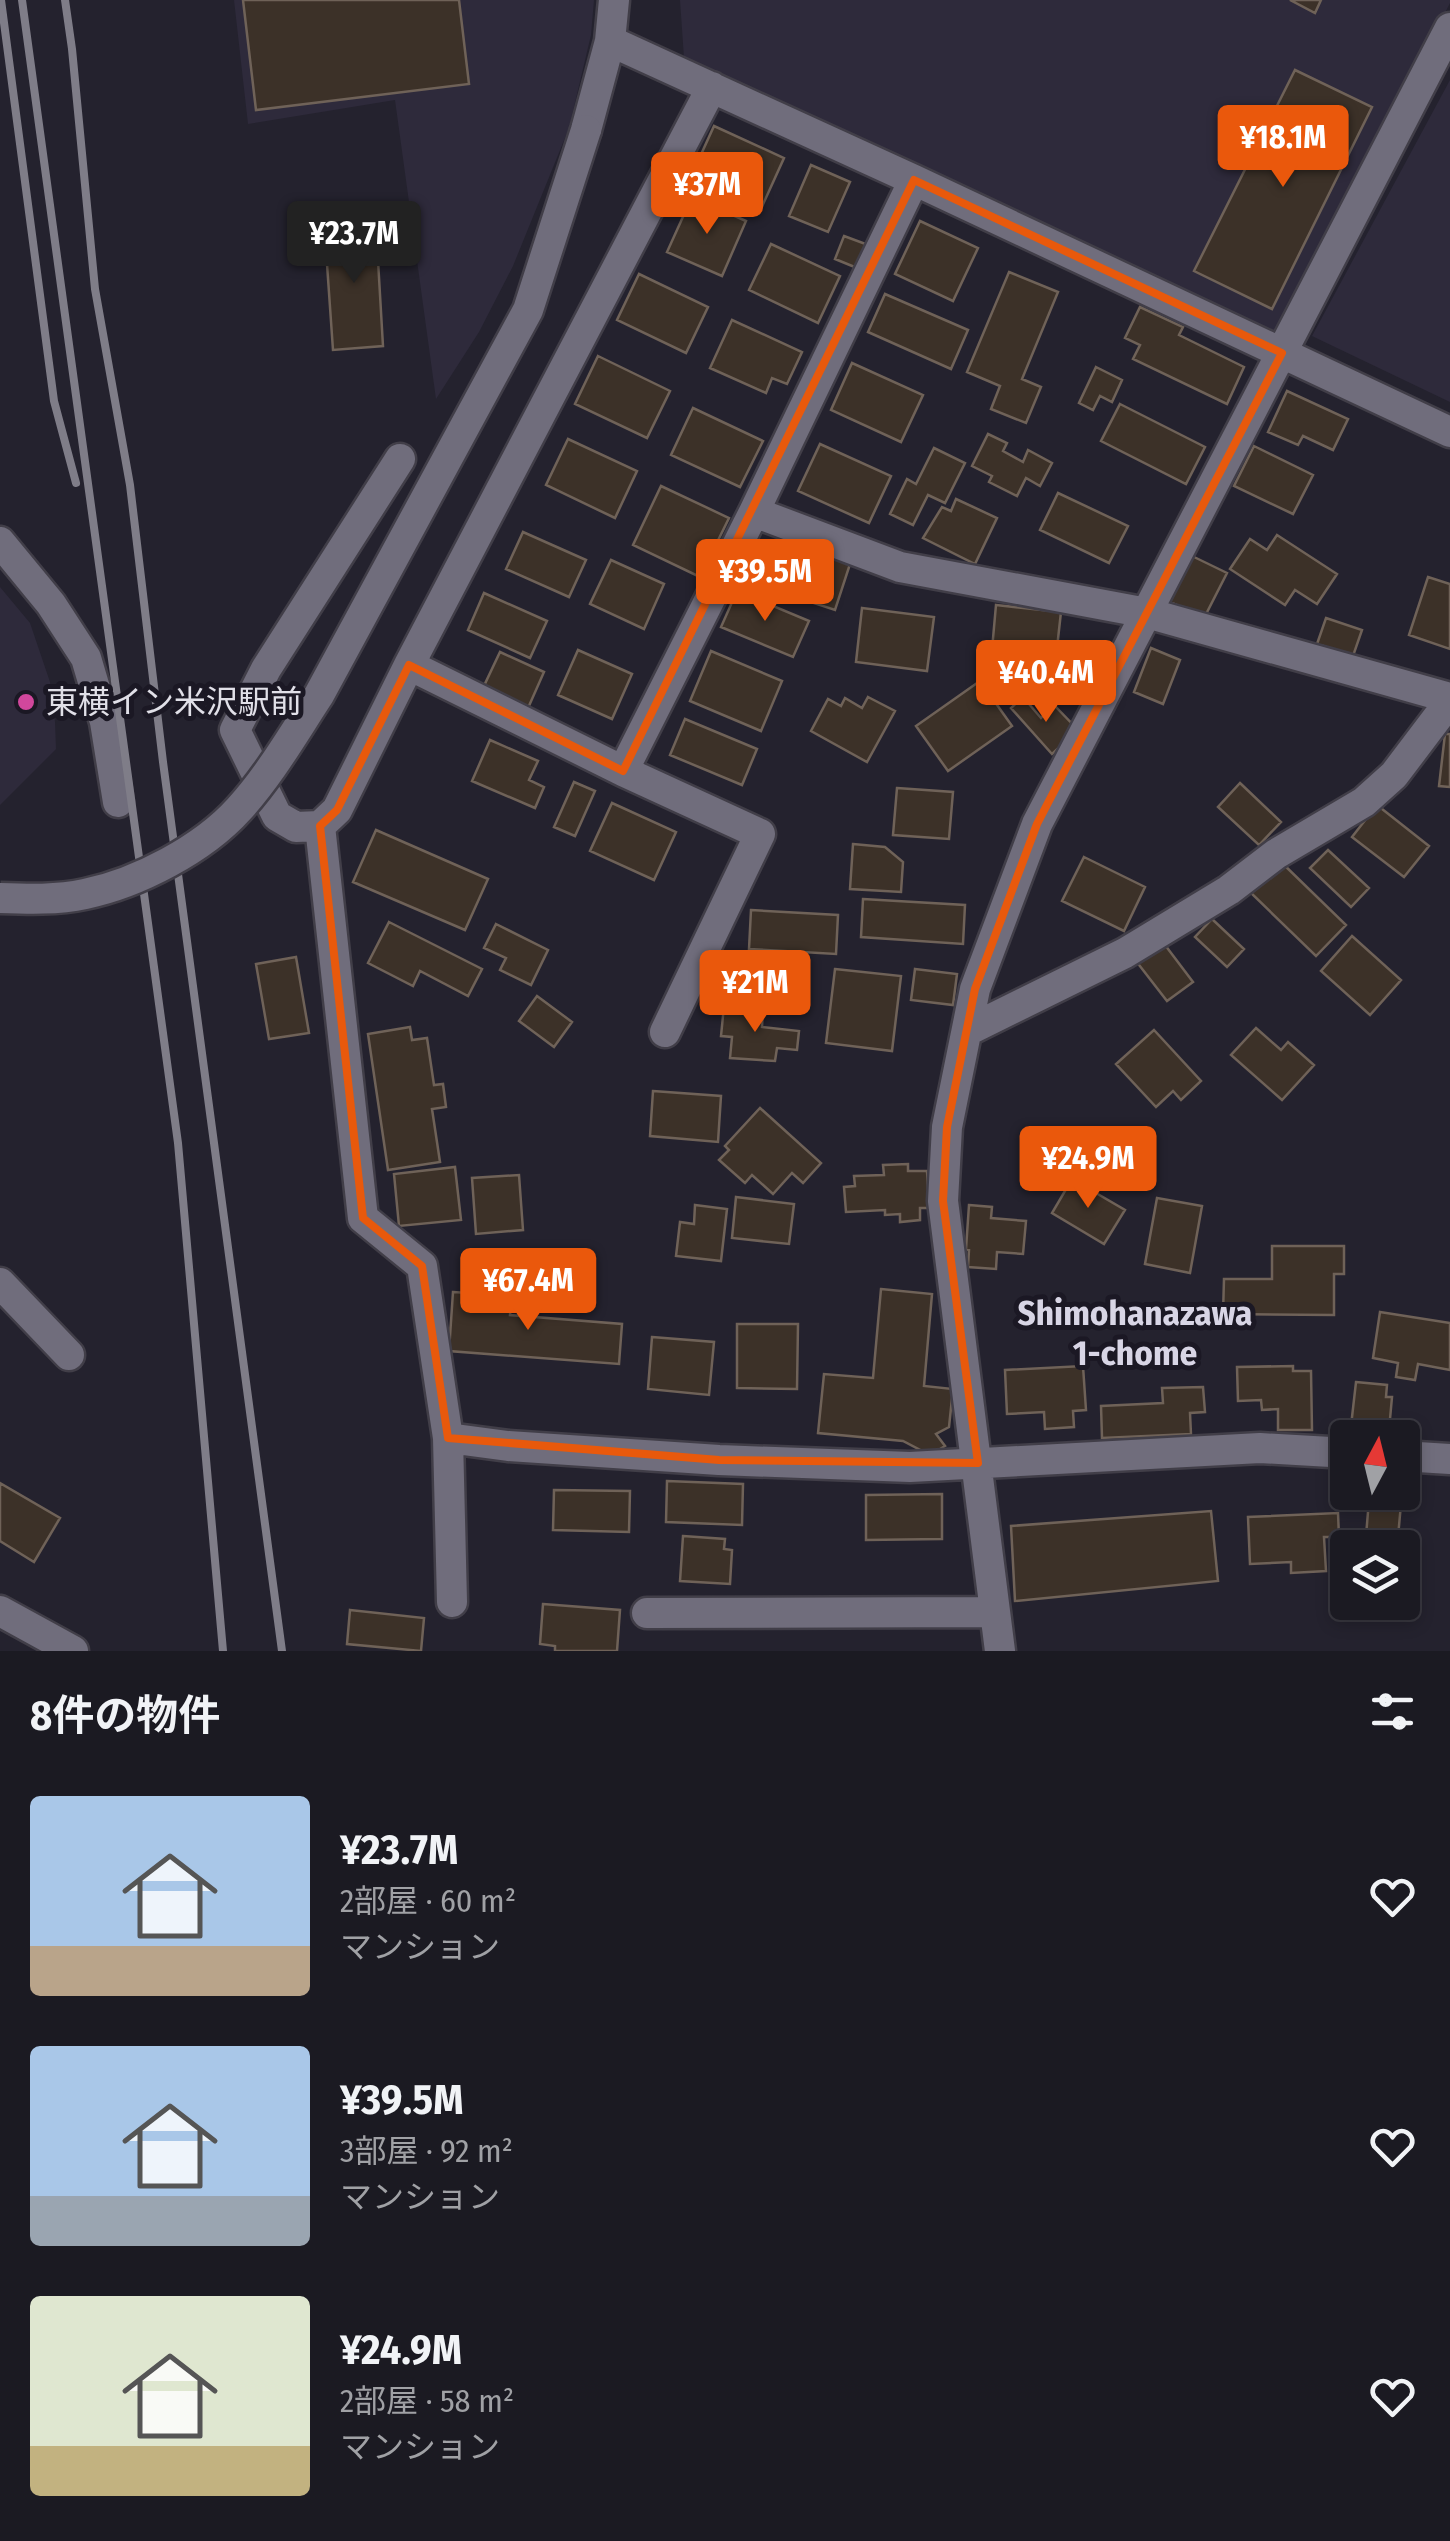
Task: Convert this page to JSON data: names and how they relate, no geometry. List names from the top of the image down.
{
  "districts": ["Shimohanazawa 1-chome"],
  "places": ["東横イン米沢駅前"],
  "north": "top",
  "page": {
    "price": [
      "¥18.1M",
      "¥37M",
      "¥23.7M",
      "¥39.5M",
      "¥40.4M",
      "¥21M",
      "¥24.9M",
      "¥67.4M"
    ],
    "heading": "8件の物件",
    "list": [
      {
        "name": "¥23.7M",
        "note": "2部屋 · 60 m² · マンション"
      },
      {
        "name": "¥39.5M",
        "note": "3部屋 · 92 m² · マンション"
      },
      {
        "name": "¥24.9M",
        "note": "2部屋 · 58 m² · マンション"
      }
    ]
  }
}
